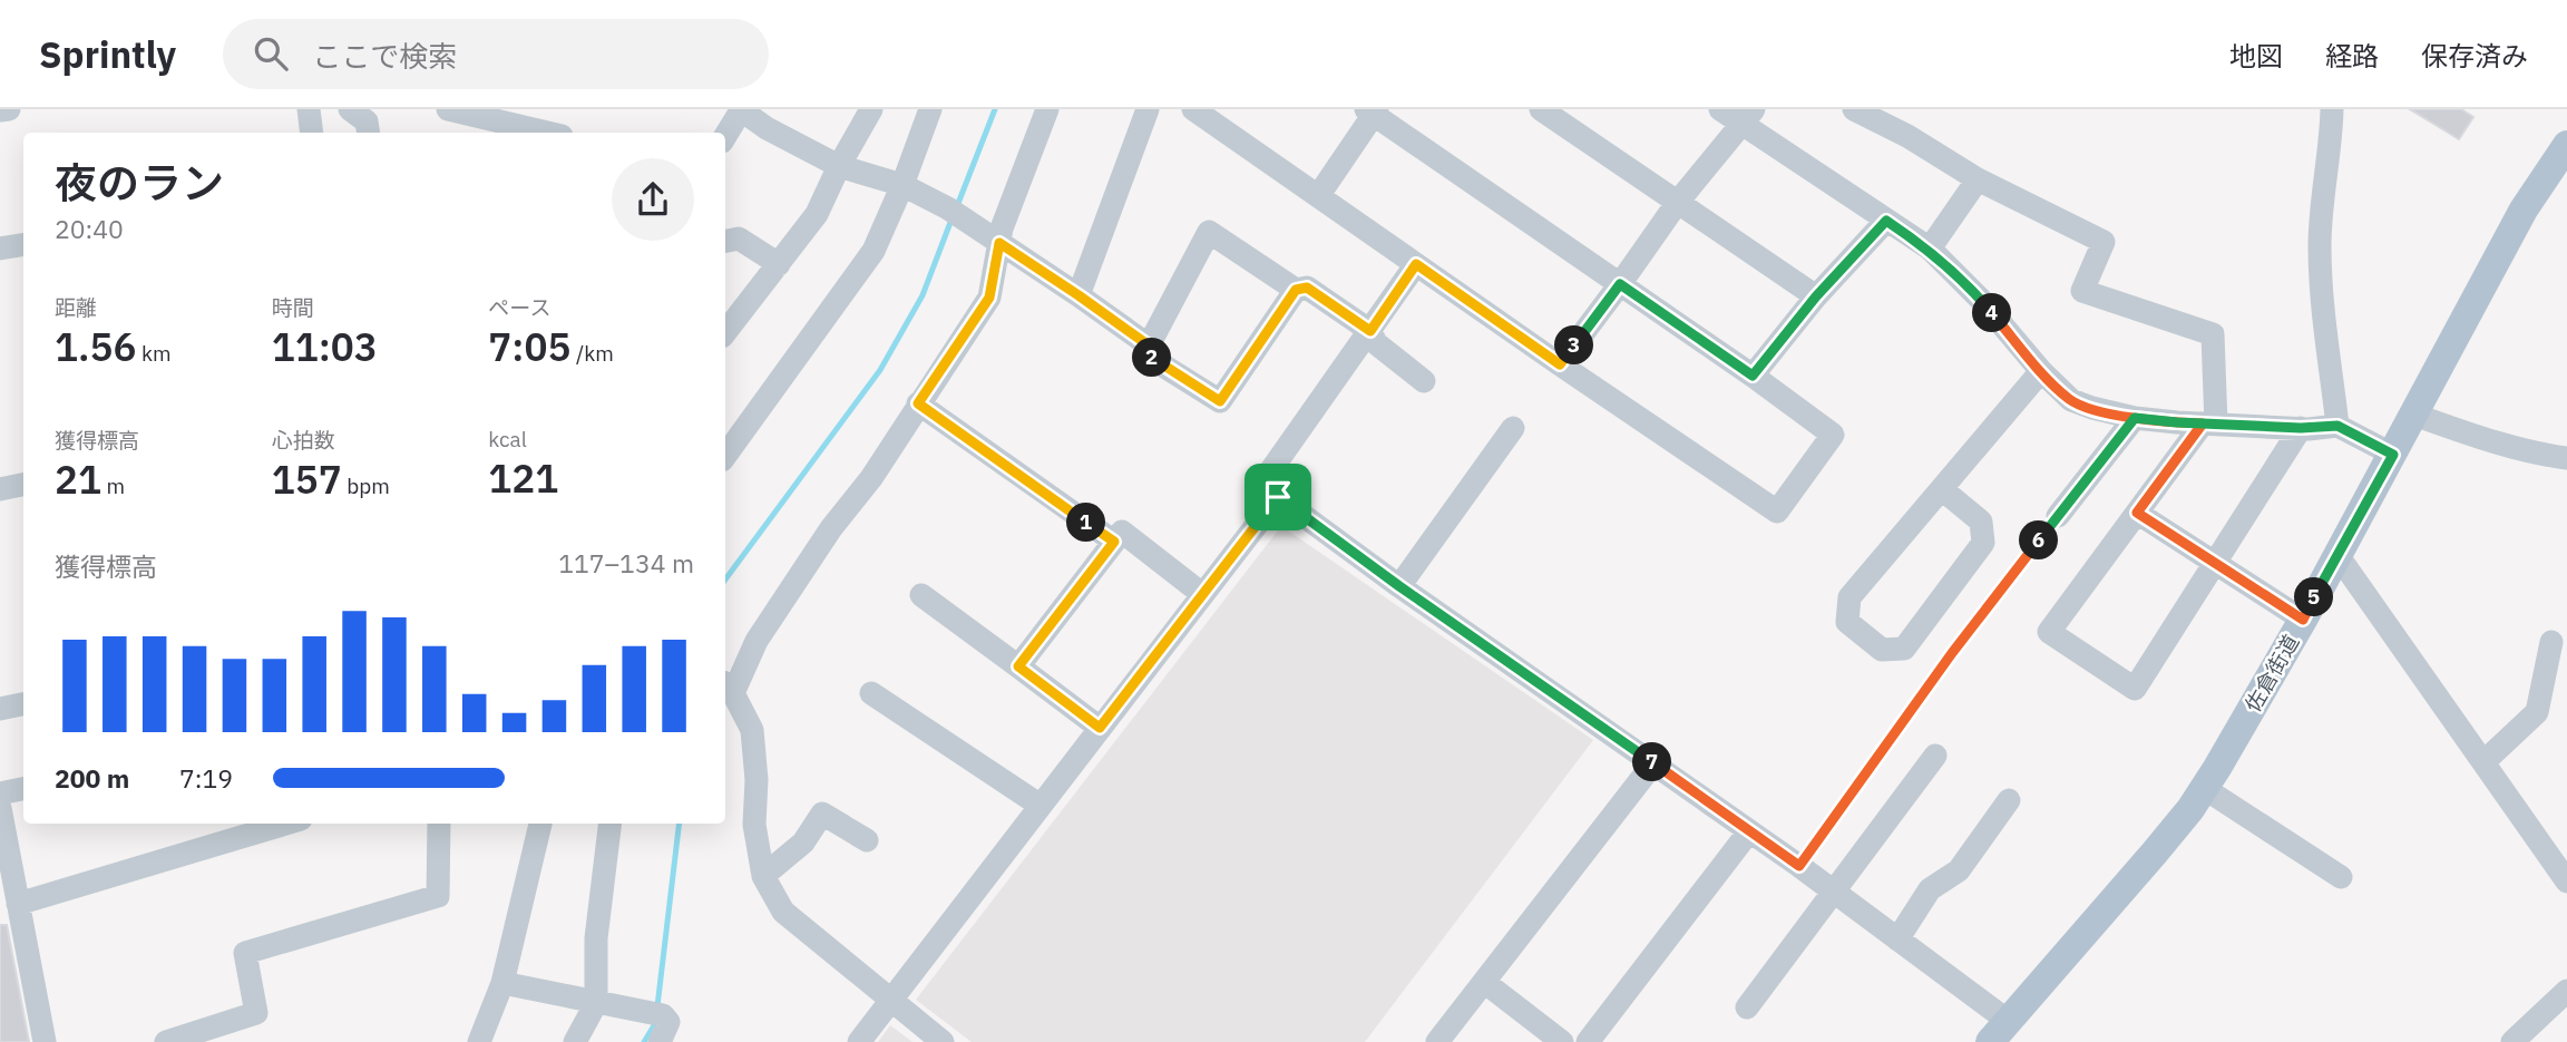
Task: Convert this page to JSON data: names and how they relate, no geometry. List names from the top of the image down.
{
  "streets": {
    "main road": ["佐倉街道"]
  },
  "page": {
    "header": "Sprintly",
    "search": "ここで検索",
    "nav": ["地図", "経路", "保存済み"],
    "heading": ["夜のラン", "20:40"],
    "stats": [
      ["距離", "1.56 km"],
      ["時間", "11:03"],
      ["ペース", "7:05 /km"],
      ["獲得標高", "21 m"],
      ["心拍数", "157 bpm"],
      ["kcal", "121"]
    ],
    "pins": [
      "4",
      "3",
      "2",
      "1",
      "6",
      "5",
      "7"
    ],
    "chart": ["獲得標高", "117–134 m"],
    "list": [
      {
        "name": "200 m",
        "note": "7:19"
      }
    ]
  }
}
